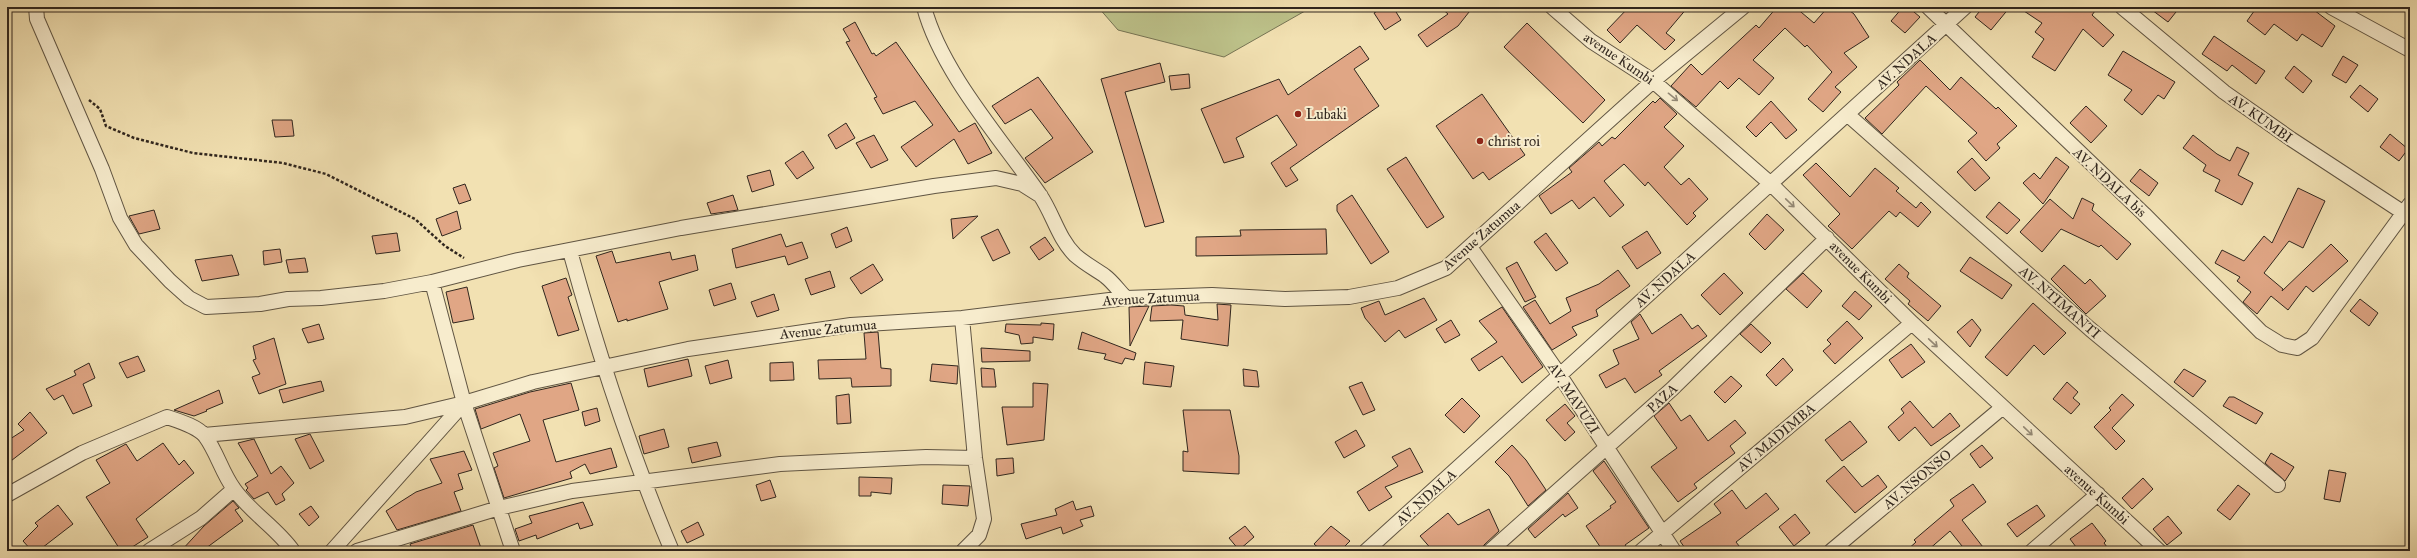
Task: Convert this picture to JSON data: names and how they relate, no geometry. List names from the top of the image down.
{
  "streets": {
    "street": [
      "avenue Kumbi",
      "AV. NDALA",
      "AV. KUMBI",
      "AV. NDALA bis",
      "Avenue Zatumua",
      "AV. NTIMANTI",
      "AV. MAVUZI",
      "PAZA",
      "AV. MADIMBA",
      "AV. NSONSO"
    ]
  },
  "crossings": [
    ["avenue Kumbi", "AV. NDALA"],
    ["avenue Kumbi", "Avenue Zatumua"],
    ["avenue Kumbi", "PAZA"],
    ["avenue Kumbi", "AV. MADIMBA"],
    ["avenue Kumbi", "AV. NSONSO"],
    ["AV. NDALA", "AV. NDALA bis"],
    ["AV. NDALA", "AV. NTIMANTI"],
    ["AV. NDALA", "AV. MAVUZI"],
    ["AV. KUMBI", "AV. NDALA bis"],
    ["Avenue Zatumua", "AV. MAVUZI"],
    ["AV. MAVUZI", "PAZA"],
    ["AV. MAVUZI", "AV. MADIMBA"]
  ],
  "one_way": ["avenue Kumbi"],
  "places": ["Lubaki", "christ roi"]
}
